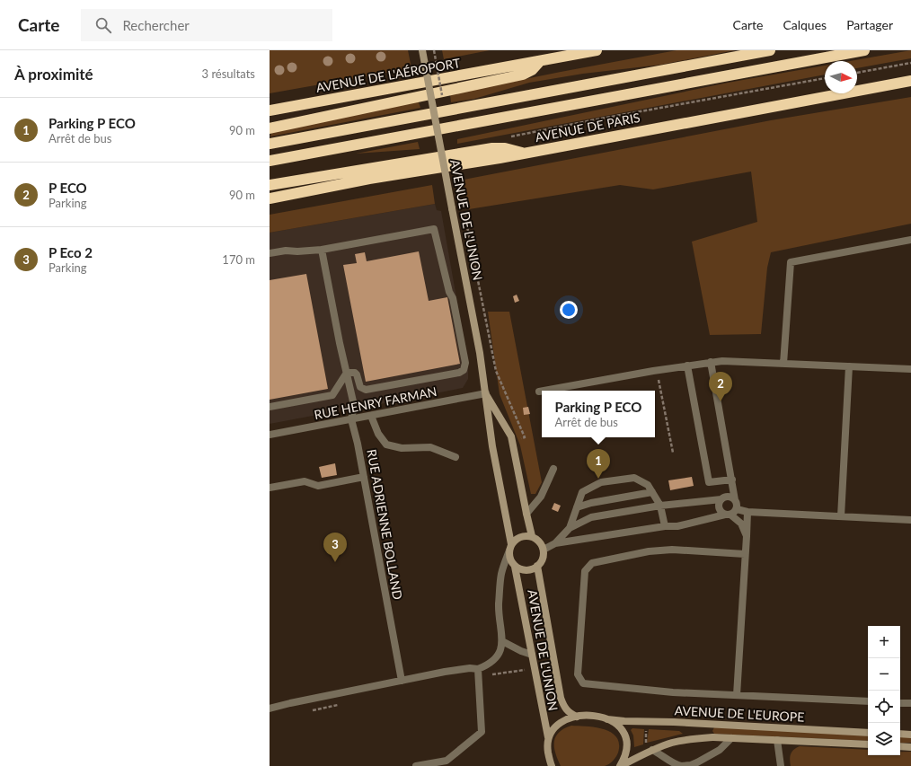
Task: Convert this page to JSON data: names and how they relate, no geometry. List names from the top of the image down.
{
  "streets": {
    "highway": ["AVENUE DE L'AÉROPORT", "AVENUE DE PARIS"],
    "street": [
      "AVENUE DE L'UNION",
      "RUE HENRY FARMAN",
      "RUE ADRIENNE BOLLAND",
      "AVENUE DE L'EUROPE"
    ]
  },
  "crossings": [
    ["AVENUE DE L'UNION", "RUE HENRY FARMAN"],
    ["AVENUE DE L'UNION", "AVENUE DE L'EUROPE"],
    ["RUE HENRY FARMAN", "RUE ADRIENNE BOLLAND"]
  ],
  "north": "right",
  "page": {
    "header": "Carte",
    "search": "Rechercher",
    "nav": ["Carte", "Calques", "Partager"],
    "heading": ["À proximité", "3 résultats"],
    "list": [
      {
        "mark": "1",
        "name": "Parking P ECO",
        "note": "Arrêt de bus",
        "value": "90 m"
      },
      {
        "mark": "2",
        "name": "P ECO",
        "note": "Parking",
        "value": "90 m"
      },
      {
        "mark": "3",
        "name": "P Eco 2",
        "note": "Parking",
        "value": "170 m"
      }
    ],
    "pins": ["2", "1", "3"],
    "popup": ["Parking P ECO", "Arrêt de bus"],
    "map_buttons": ["+", "−"]
  }
}
